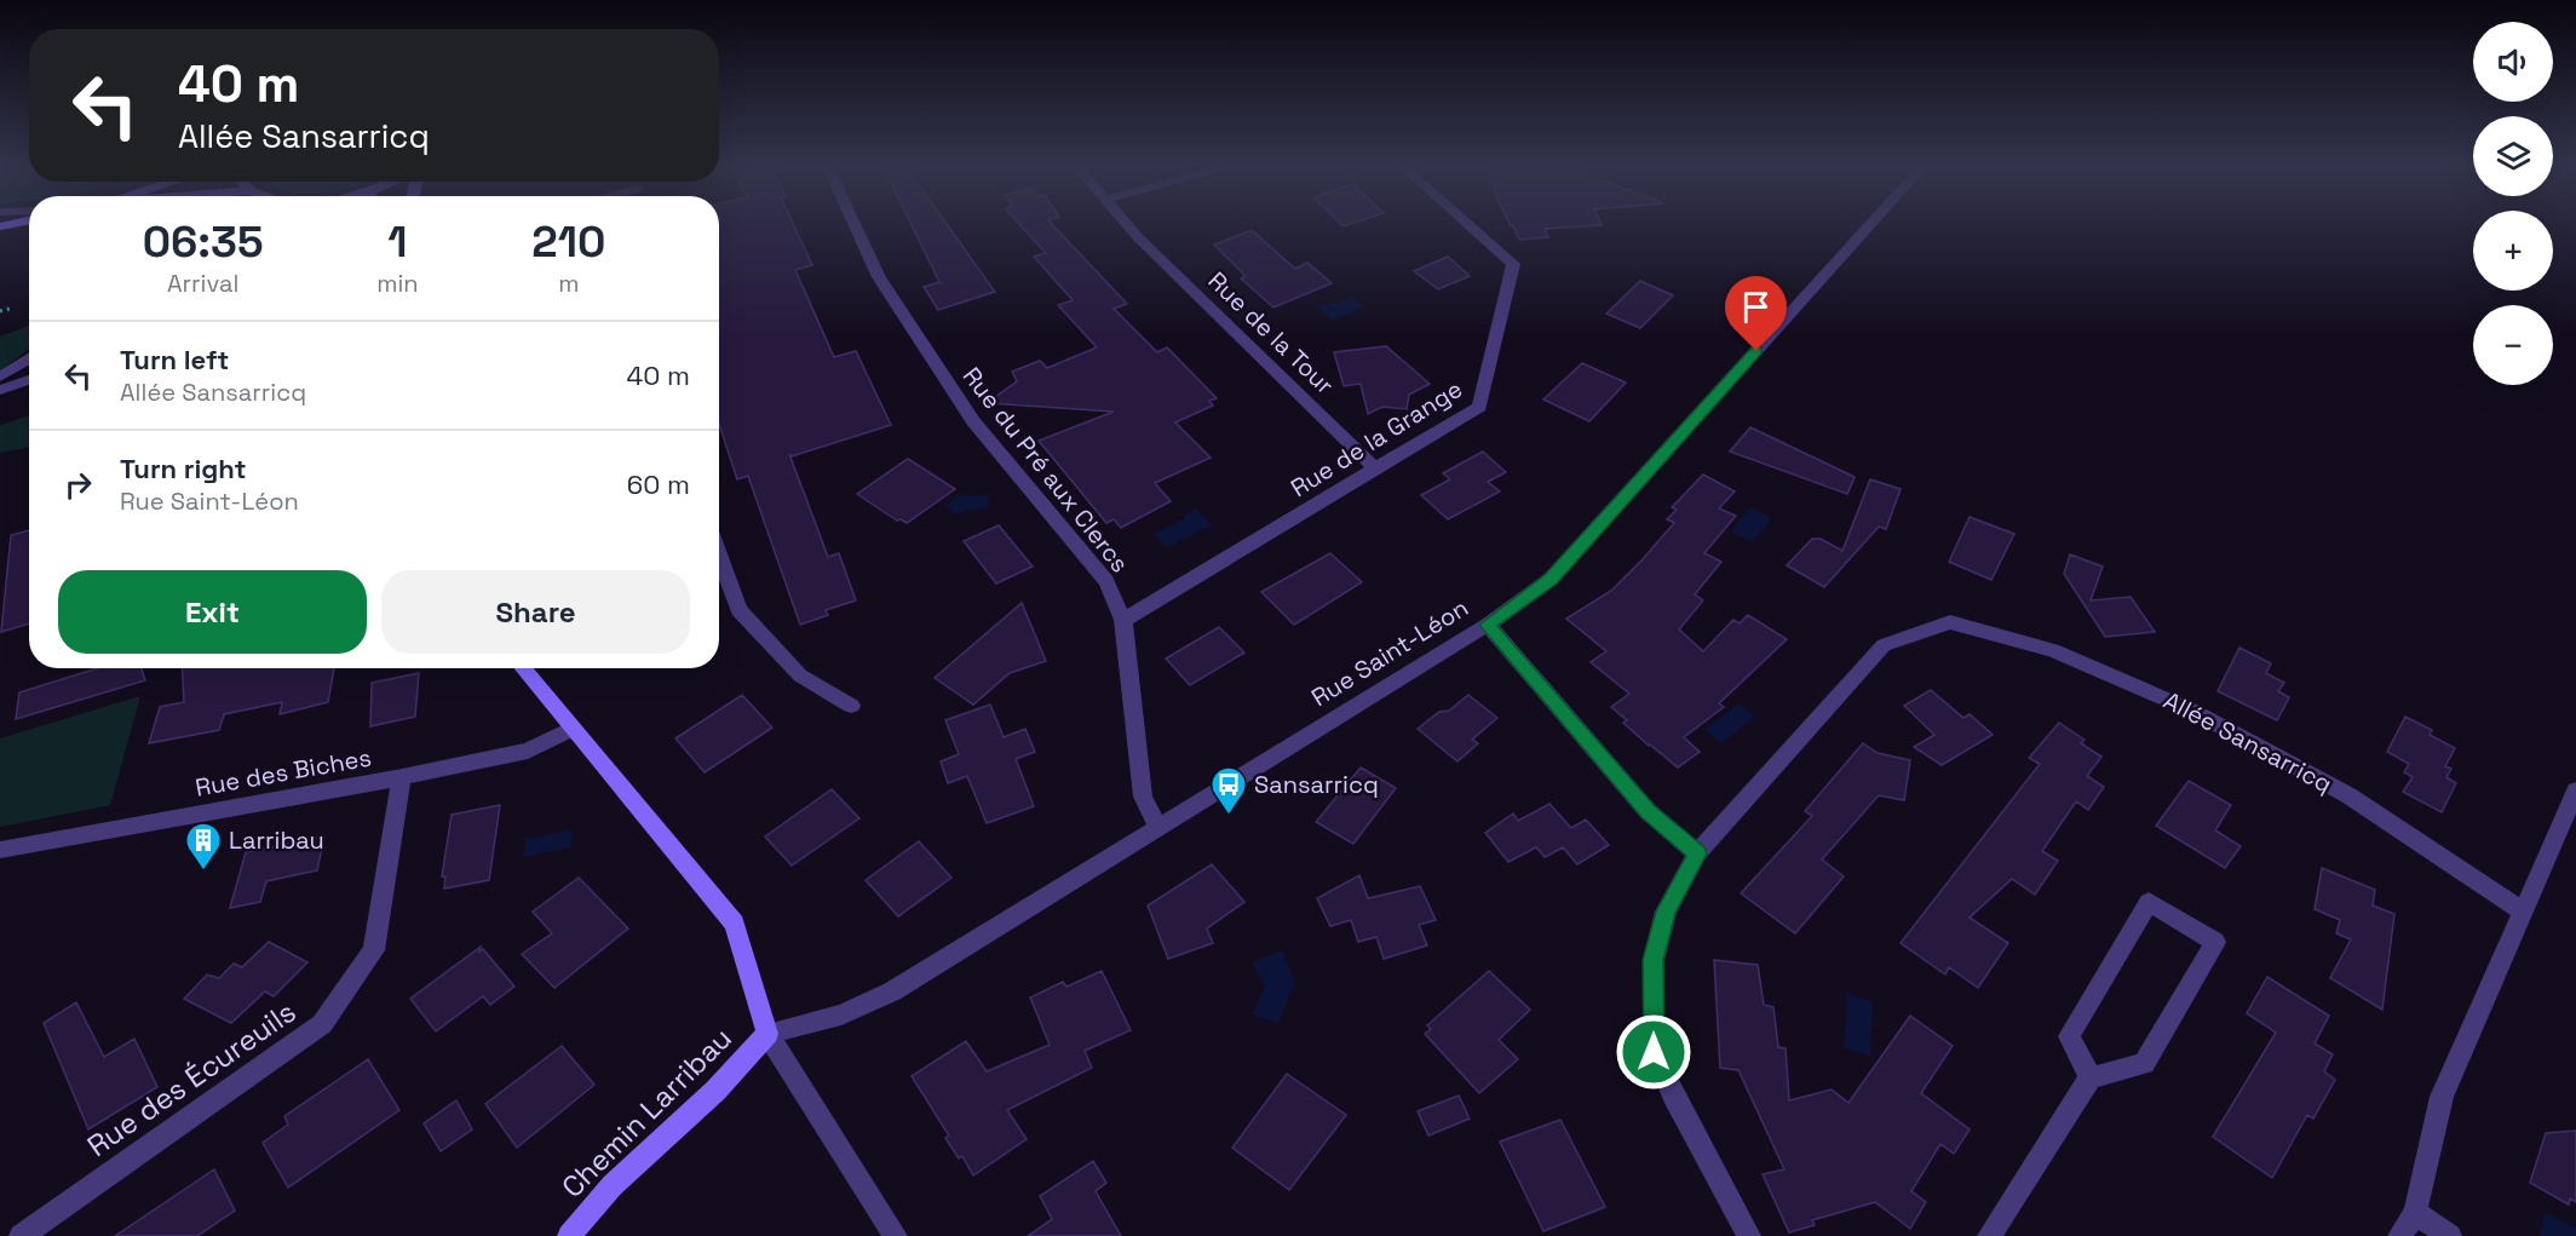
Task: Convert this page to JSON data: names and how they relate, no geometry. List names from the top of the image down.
{
  "streets": {
    "street": [
      "Rue de la Tour",
      "Rue de la Grange",
      "Rue du Pré aux Clercs",
      "Rue Saint-Léon",
      "Allée Sansarricq",
      "Rue des Biches",
      "Rue des Écureuils",
      "Chemin Larribau"
    ]
  },
  "crossings": [
    ["Rue de la Tour", "Rue de la Grange"],
    ["Rue de la Grange", "Rue du Pré aux Clercs"],
    ["Rue du Pré aux Clercs", "Rue Saint-Léon"],
    ["Rue Saint-Léon", "Chemin Larribau"],
    ["Rue des Biches", "Rue des Écureuils"]
  ],
  "places": {
    "bus stop": ["Sansarricq"],
    "building": ["Larribau"]
  },
  "page": {
    "map_buttons": ["+", "−"],
    "turn": ["40 m", "Allée Sansarricq"],
    "eta": [
      "06:35",
      "Arrival",
      "1",
      "min",
      "210",
      "m"
    ],
    "list": [
      {
        "name": "Turn left",
        "note": "Allée Sansarricq",
        "value": "40 m"
      },
      {
        "name": "Turn right",
        "note": "Rue Saint-Léon",
        "value": "60 m"
      }
    ],
    "buttons": ["Exit", "Share"]
  }
}
